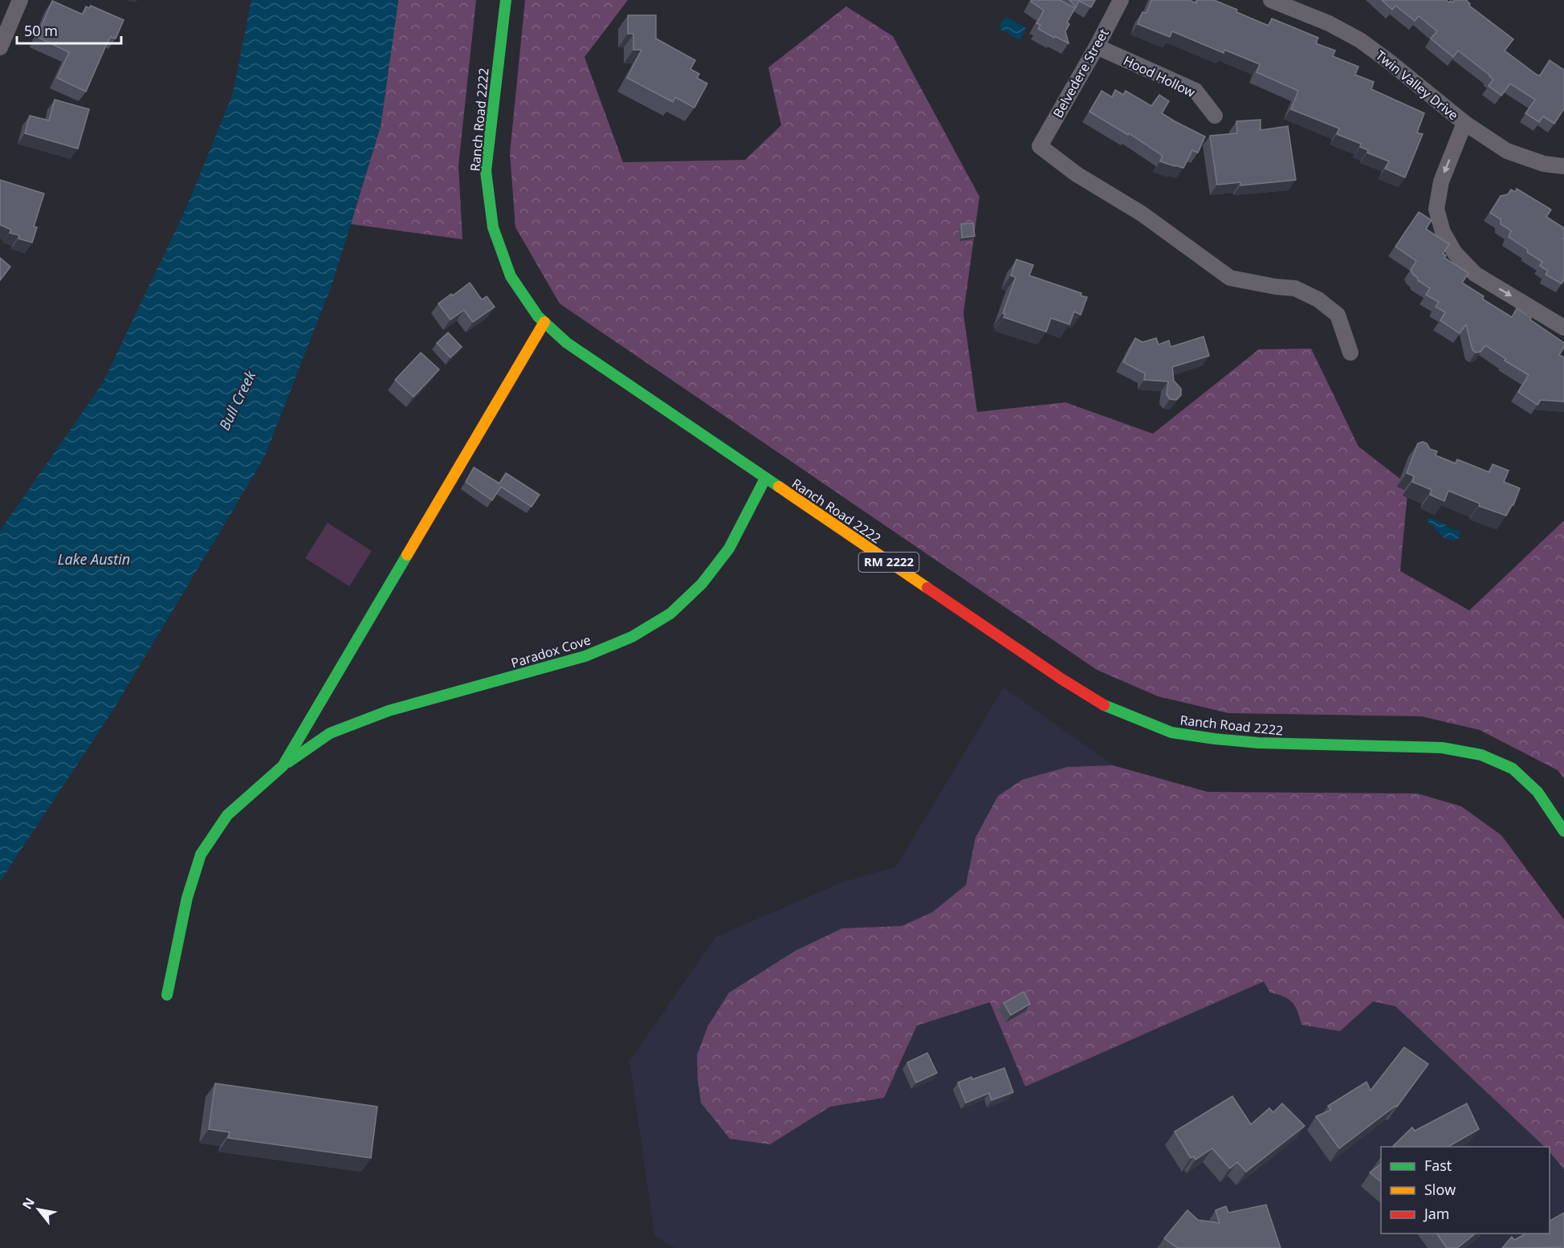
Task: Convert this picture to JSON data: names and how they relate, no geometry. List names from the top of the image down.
{
  "streets": {
    "main road": ["Ranch Road 2222", "RM 2222", "Paradox Cove"],
    "street": ["Belvedere Street", "Hood Hollow", "Twin Valley Drive"]
  },
  "crossings": [
    ["Belvedere Street", "Hood Hollow"],
    ["Ranch Road 2222", "Paradox Cove"]
  ],
  "water": ["Bull Creek", "Lake Austin"],
  "legend": ["Fast", "Slow", "Jam"],
  "scale_bar": "50 m",
  "north": "top left"
}
